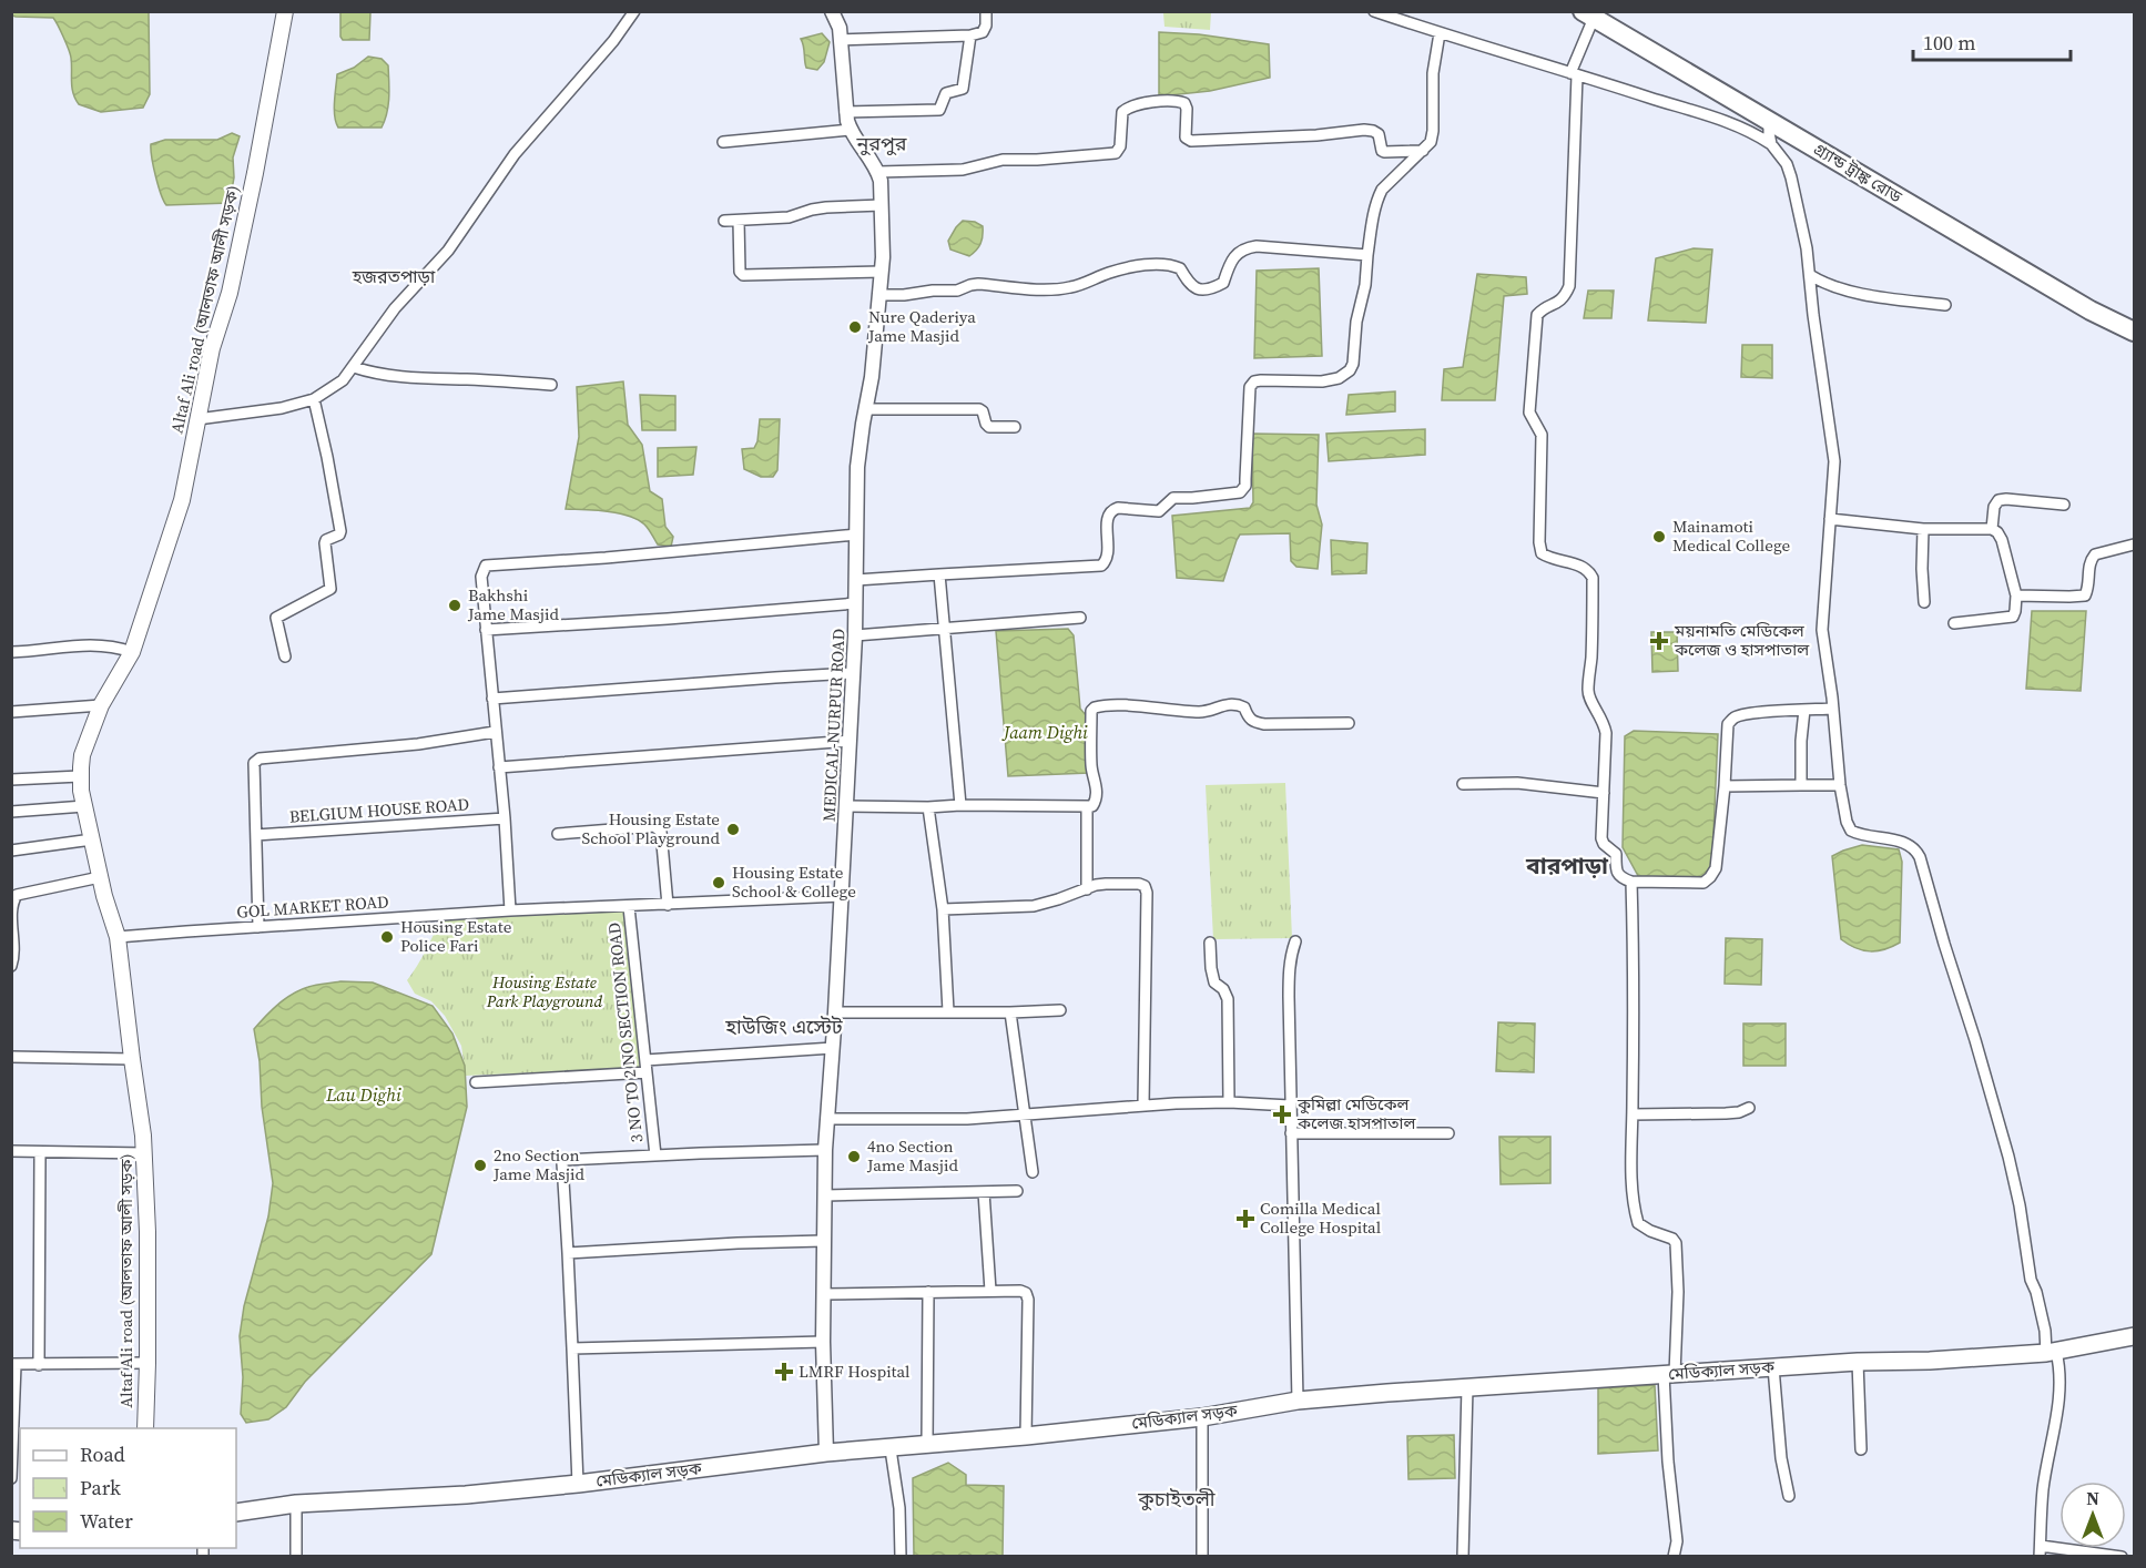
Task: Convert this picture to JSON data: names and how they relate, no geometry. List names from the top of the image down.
{
  "streets": {
    "highway": ["গ্র্যান্ড ট্রাঙ্ক রোড"],
    "main road": ["Altaf Ali road (আলতাফ আলী সড়ক)", "মেডিক্যাল সড়ক"],
    "street": [
      "MEDICAL-NURPUR ROAD",
      "BELGIUM HOUSE ROAD",
      "GOL MARKET ROAD",
      "3 NO TO 2 NO SECTION ROAD"
    ]
  },
  "crossings": [
    ["Altaf Ali road (আলতাফ আলী সড়ক)", "GOL MARKET ROAD"],
    ["MEDICAL-NURPUR ROAD", "GOL MARKET ROAD"],
    ["MEDICAL-NURPUR ROAD", "মেডিক্যাল সড়ক"],
    ["GOL MARKET ROAD", "3 NO TO 2 NO SECTION ROAD"]
  ],
  "districts": [
    "নুরপুর",
    "হজরতপাড়া",
    "বারপাড়া",
    "হাউজিং এস্টেট",
    "কুচাইতলী"
  ],
  "water": ["Jaam Dighi", "Lau Dighi"],
  "parks": ["Housing Estate Park Playground"],
  "places": {
    "other": [
      "Nure Qaderiya Jame Masjid",
      "Mainamoti Medical College",
      "Bakhshi Jame Masjid",
      "Housing Estate School Playground",
      "Housing Estate School & College",
      "Housing Estate Police Fari",
      "4no Section Jame Masjid",
      "2no Section Jame Masjid"
    ],
    "health": [
      "ময়নামতি মেডিকেল কলেজ ও হাসপাতাল",
      "কুমিল্লা মেডিকেল কলেজ হাসপাতাল",
      "Comilla Medical College Hospital",
      "LMRF Hospital"
    ]
  },
  "legend": ["Road", "Park", "Water"],
  "scale_bar": "100 m",
  "north": "top"
}
